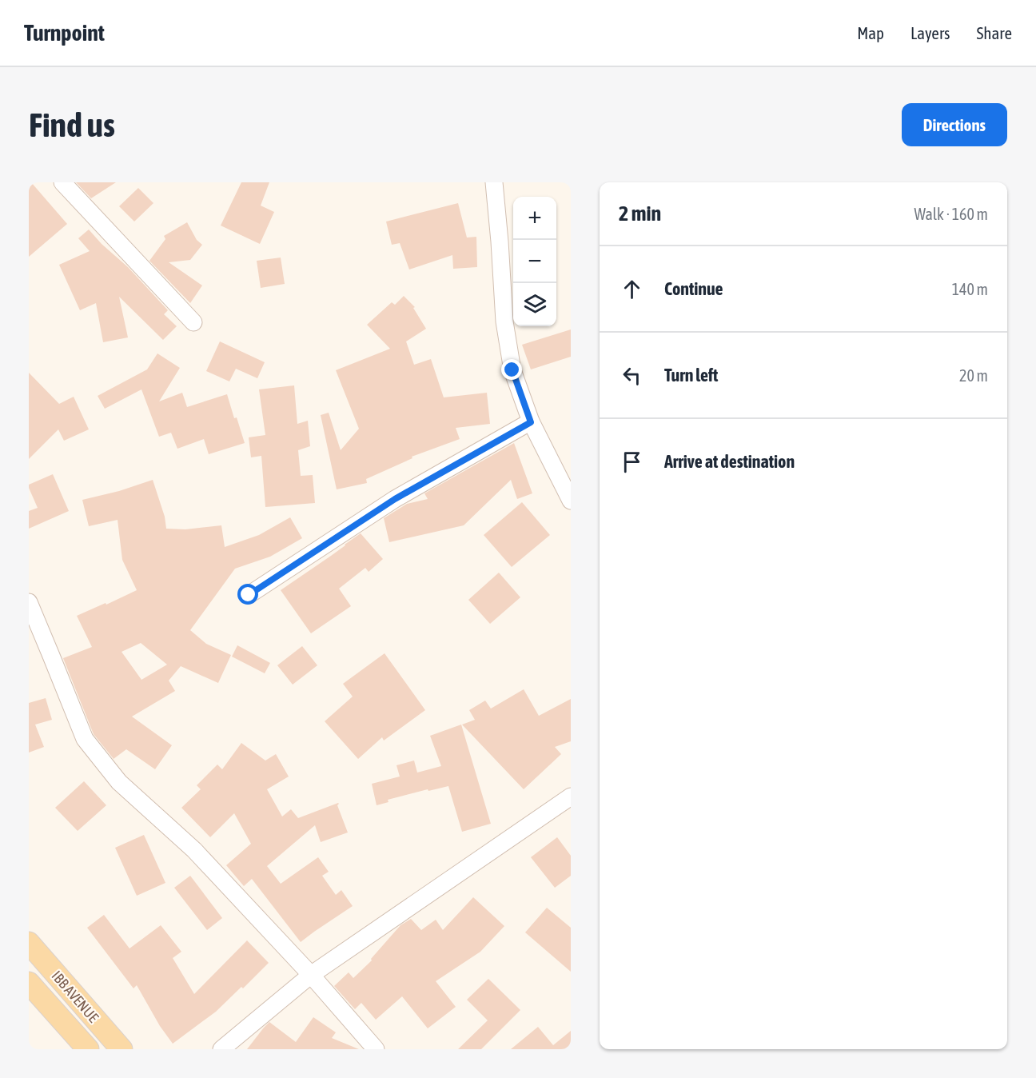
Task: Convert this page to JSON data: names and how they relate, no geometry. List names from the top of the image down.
{
  "streets": {
    "main road": ["IBB AVENUE"]
  },
  "page": {
    "header": "Turnpoint",
    "nav": ["Map", "Layers", "Share"],
    "buttons": "Directions",
    "title": "Find us",
    "heading": ["2 min", "Walk · 160 m"],
    "map_buttons": ["+", "−"],
    "list": [
      ["Continue", "140 m"],
      ["Turn left", "20 m"],
      "Arrive at destination"
    ]
  }
}
